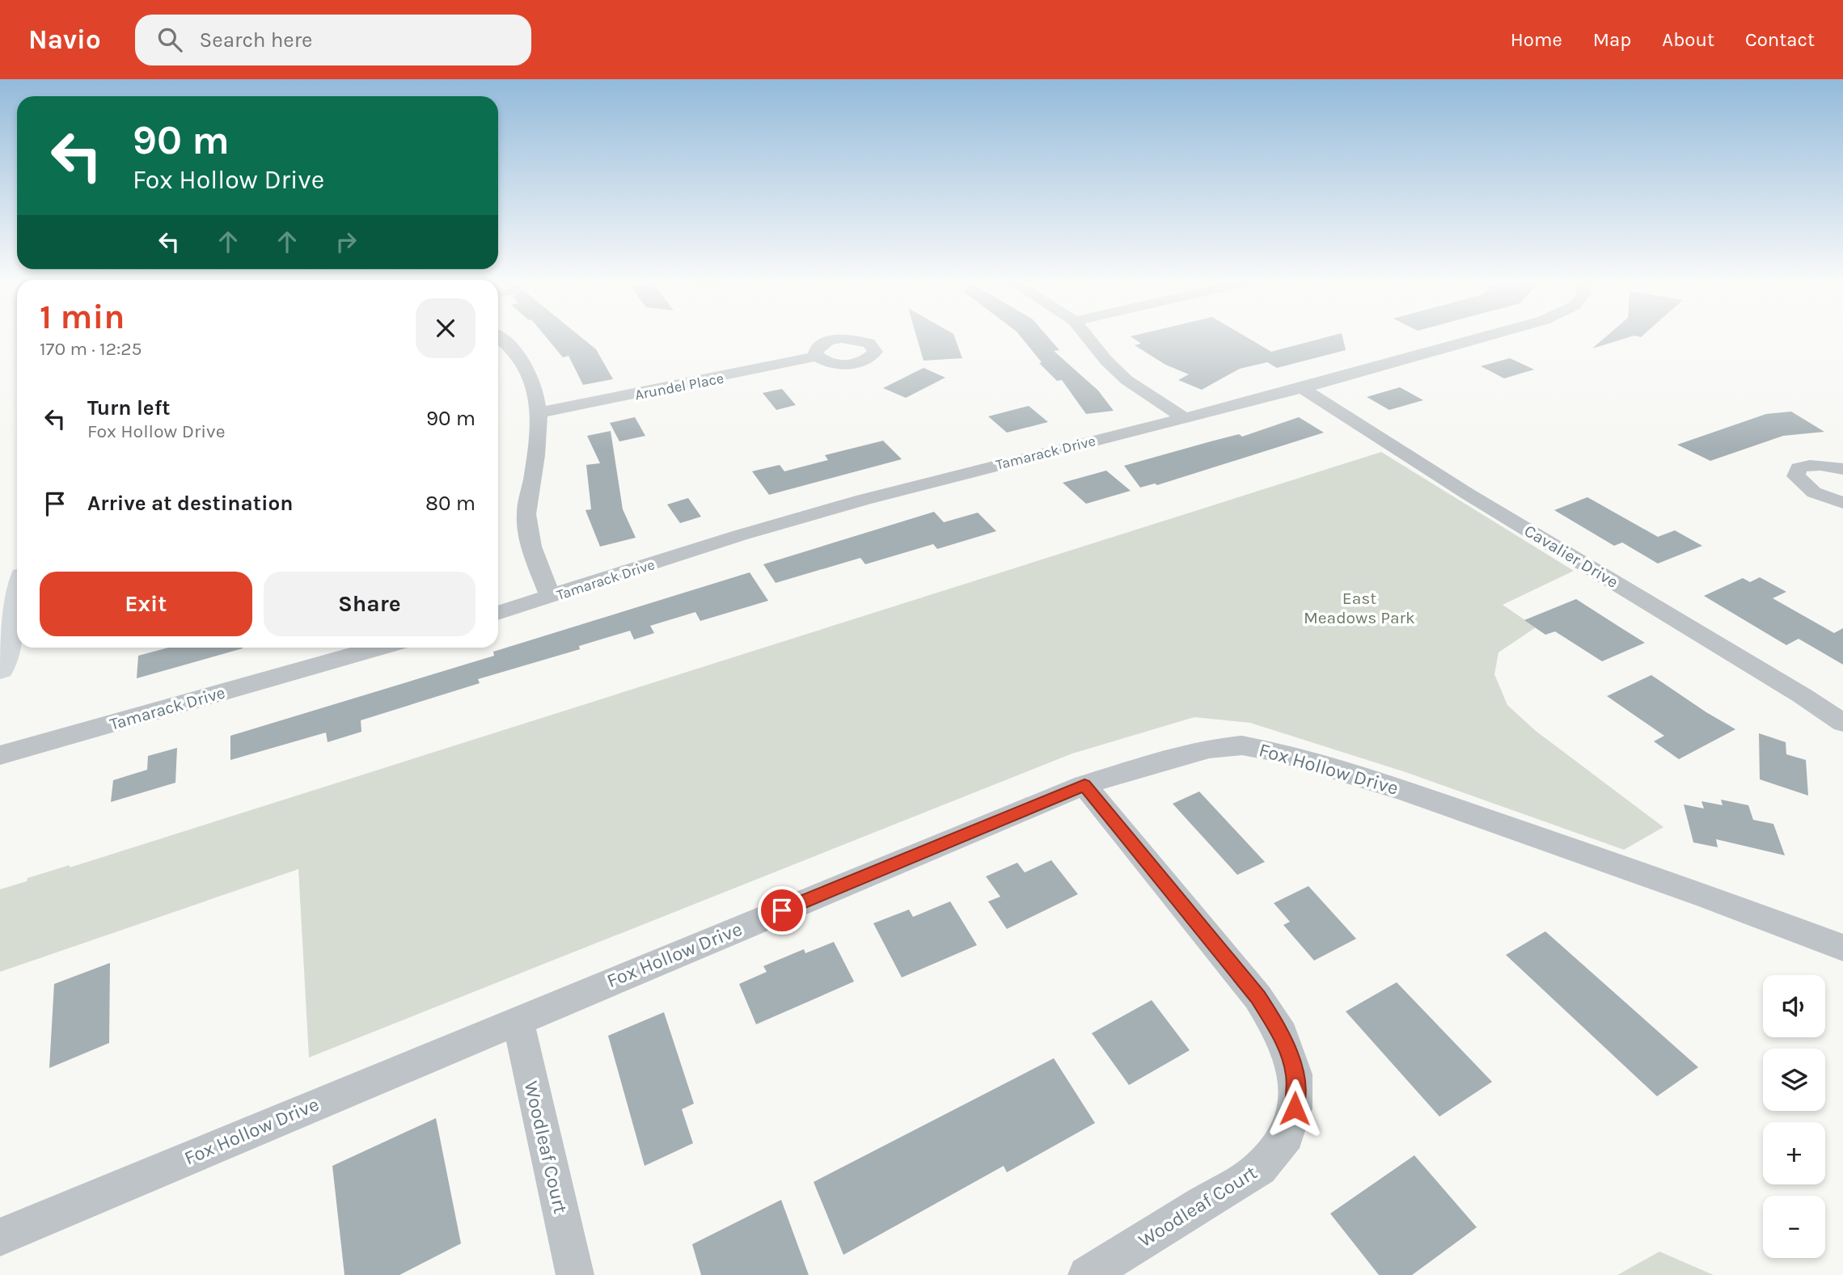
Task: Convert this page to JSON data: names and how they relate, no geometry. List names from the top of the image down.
{
  "streets": {
    "street": [
      "Arundel Place",
      "Tamarack Drive",
      "Cavalier Drive",
      "Fox Hollow Drive",
      "Woodleaf Court"
    ]
  },
  "crossings": [
    ["Tamarack Drive", "Cavalier Drive"],
    ["Fox Hollow Drive", "Woodleaf Court"]
  ],
  "parks": ["East Meadows Park"],
  "page": {
    "header": "Navio",
    "search": "Search here",
    "nav": [
      "Home",
      "Map",
      "About",
      "Contact"
    ],
    "turn": ["90 m", "Fox Hollow Drive"],
    "heading": ["1 min", "170 m · 12:25"],
    "list": [
      {
        "name": "Turn left",
        "note": "Fox Hollow Drive",
        "value": "90 m"
      },
      {
        "name": "Arrive at destination",
        "value": "80 m"
      }
    ],
    "buttons": ["Exit", "Share"],
    "map_buttons": ["+", "−"]
  }
}
